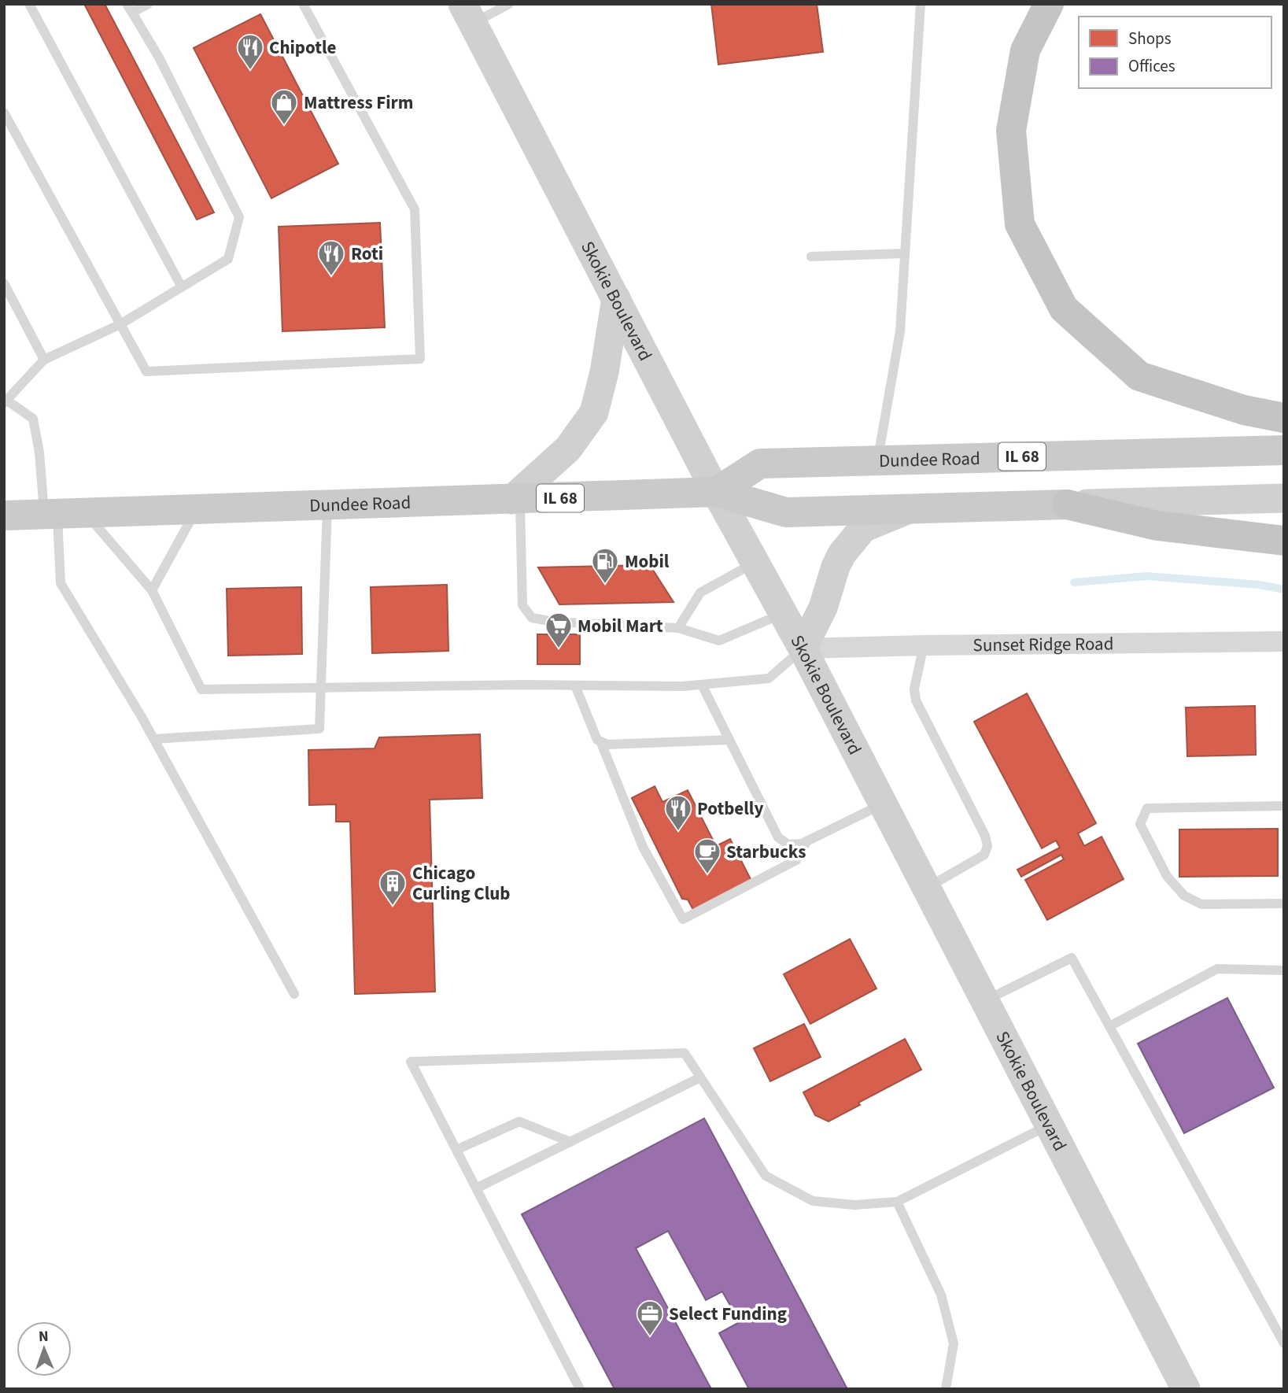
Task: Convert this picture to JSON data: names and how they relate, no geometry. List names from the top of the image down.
{
  "streets": {
    "main road": ["Skokie Boulevard", "IL 68", "Dundee Road"],
    "street": ["Sunset Ridge Road"]
  },
  "crossings": [
    ["Skokie Boulevard", "Dundee Road"],
    ["Skokie Boulevard", "Sunset Ridge Road"]
  ],
  "places": {
    "restaurant": ["Chipotle", "Roti", "Potbelly"],
    "shop": ["Mattress Firm"],
    "fuel station": ["Mobil"],
    "supermarket": ["Mobil Mart"],
    "cafe": ["Starbucks"],
    "building": ["Chicago Curling Club"],
    "office": ["Select Funding"]
  },
  "legend": ["Shops", "Offices"],
  "north": "top"
}
